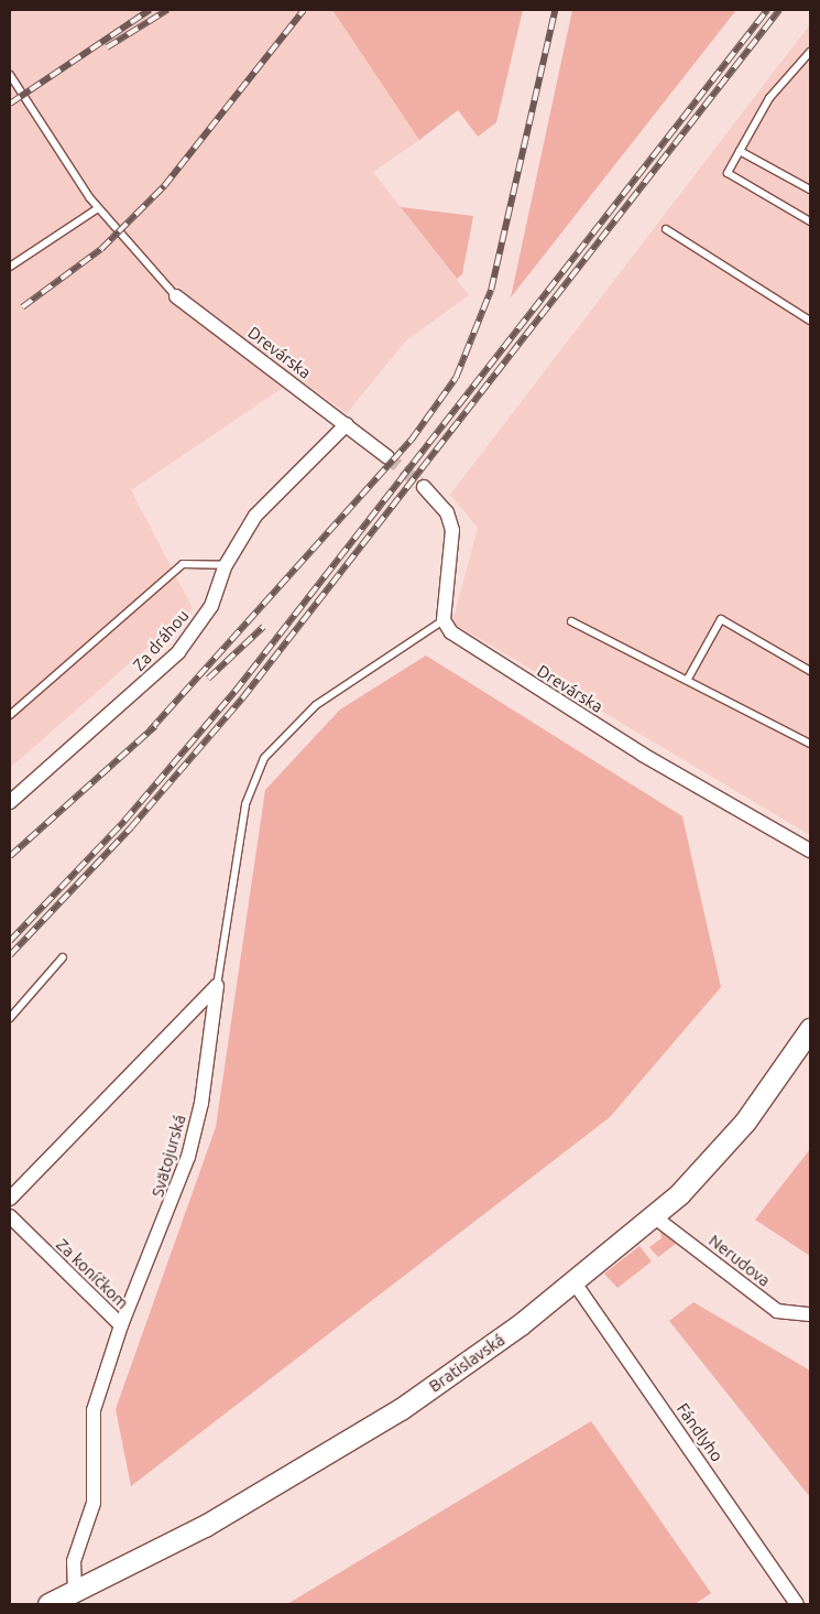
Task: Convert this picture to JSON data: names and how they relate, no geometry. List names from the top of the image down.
{
  "streets": {
    "main road": ["Bratislavská"],
    "street": [
      "Drevárska",
      "Za dráhou",
      "Svätojurská",
      "Nerudova",
      "Za koníčkom",
      "Fándlyho"
    ]
  },
  "crossings": [
    ["Drevárska", "Za dráhou"],
    ["Svätojurská", "Za koníčkom"],
    ["Nerudova", "Bratislavská"],
    ["Za koníčkom", "Bratislavská"],
    ["Bratislavská", "Fándlyho"]
  ]
}
